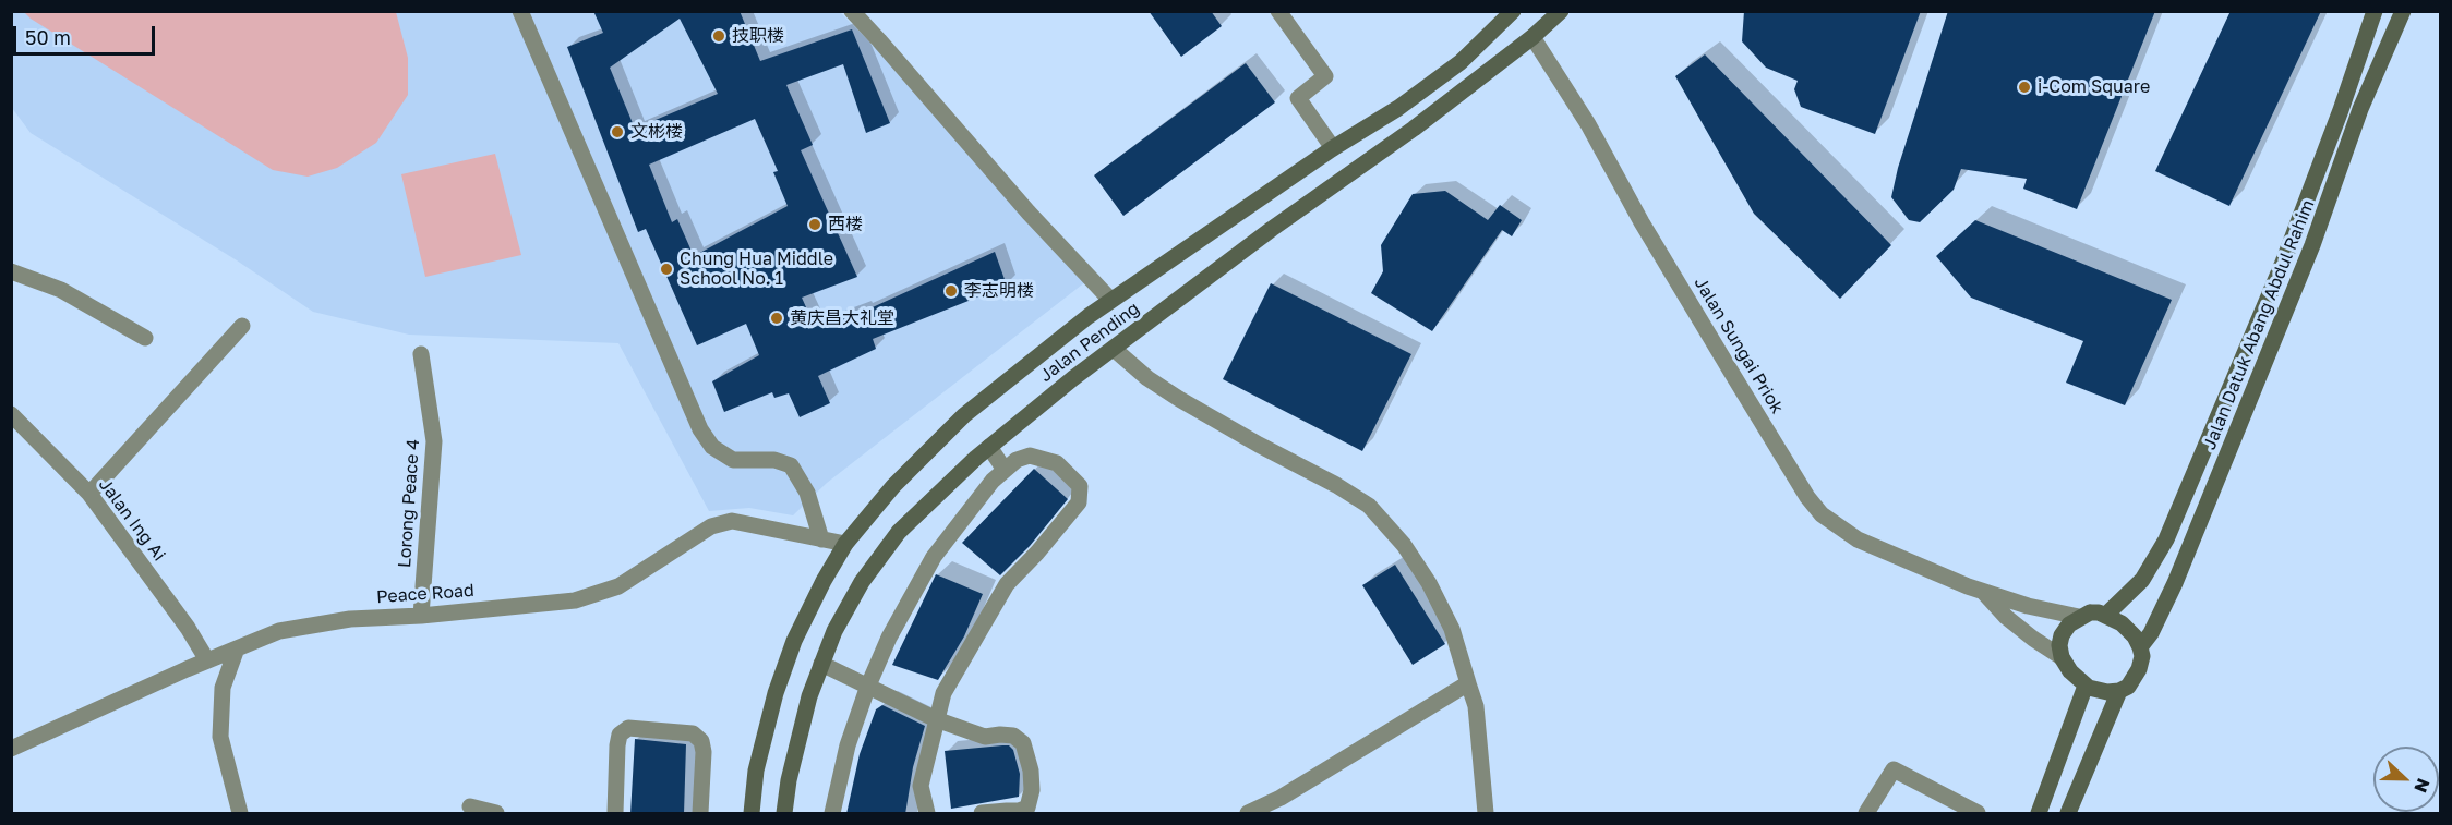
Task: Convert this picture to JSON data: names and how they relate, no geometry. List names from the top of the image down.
{
  "streets": {
    "main road": ["Jalan Datuk Abang Abdul Rahim", "Jalan Pending"],
    "street": [
      "Jalan Sungai Priok",
      "Lorong Peace 4",
      "Jalan Ing Ai",
      "Peace Road"
    ]
  },
  "crossings": [
    ["Jalan Datuk Abang Abdul Rahim", "Jalan Sungai Priok"],
    ["Jalan Pending", "Jalan Sungai Priok"],
    ["Jalan Pending", "Peace Road"],
    ["Lorong Peace 4", "Peace Road"],
    ["Jalan Ing Ai", "Peace Road"]
  ],
  "places": [
    "技职楼",
    "i-Com Square",
    "文彬楼",
    "西楼",
    "Chung Hua Middle School No. 1",
    "李志明楼",
    "黄庆昌大礼堂"
  ],
  "scale_bar": "50 m",
  "north": "right"
}
